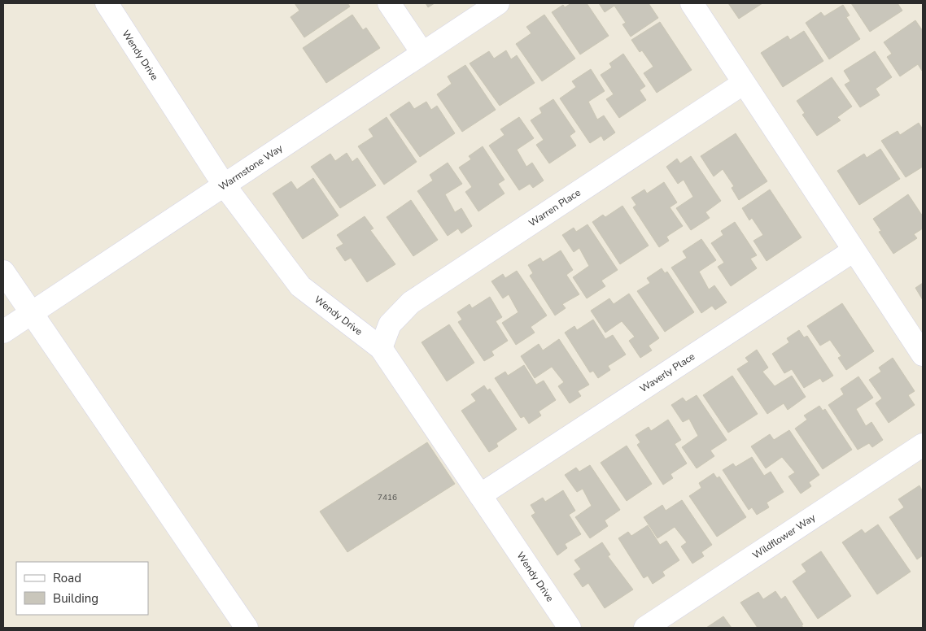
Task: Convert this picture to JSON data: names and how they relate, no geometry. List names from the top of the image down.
{
  "streets": {
    "street": [
      "Wendy Drive",
      "Warmstone Way",
      "Warren Place",
      "Waverly Place",
      "Wildflower Way"
    ]
  },
  "crossings": [
    ["Wendy Drive", "Warmstone Way"],
    ["Wendy Drive", "Warren Place"],
    ["Wendy Drive", "Waverly Place"]
  ],
  "house_numbers": ["7416"],
  "legend": ["Road", "Building"]
}
